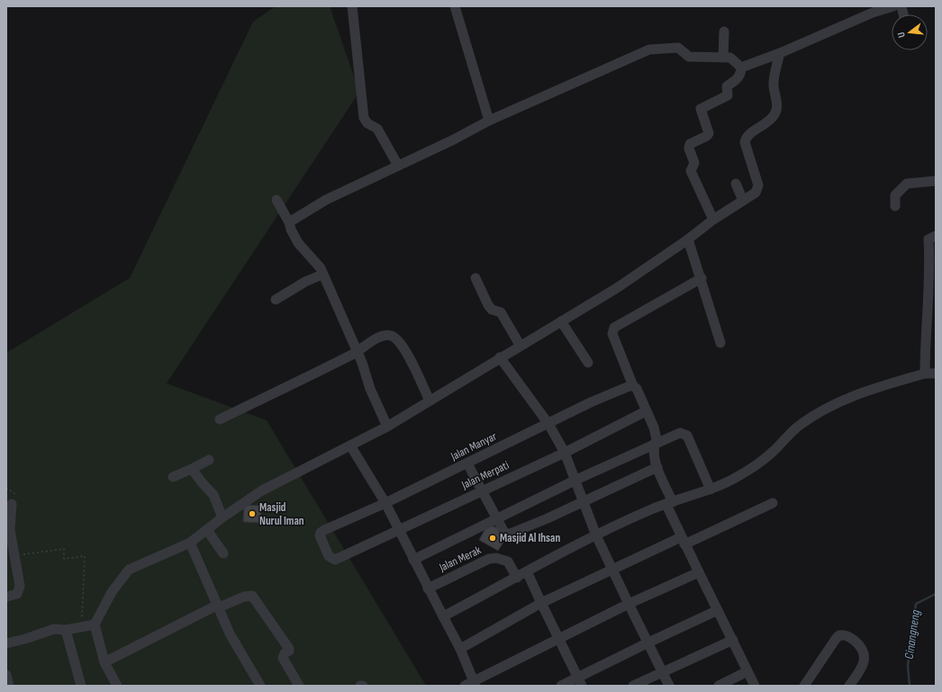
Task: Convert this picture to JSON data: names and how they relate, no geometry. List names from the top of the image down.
{
  "streets": {
    "street": ["Jalan Manyar", "Jalan Merpati", "Jalan Merak"]
  },
  "crossings": [
    ["Jalan Manyar", "Jalan Merpati"]
  ],
  "water": ["Cinangneng"],
  "places": ["Masjid Nurul Iman", "Masjid Al Ihsan"],
  "north": "left"
}
